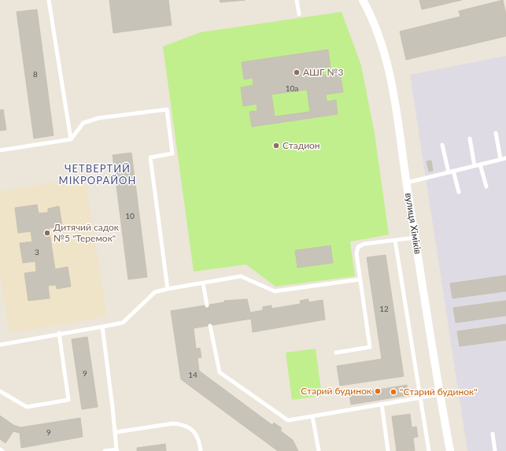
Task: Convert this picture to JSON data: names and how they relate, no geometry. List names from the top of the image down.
{
  "streets": {
    "street": ["вулиця Хіміків"]
  },
  "districts": ["ЧЕТВЕРТИЙ МІКРОРАЙОН"],
  "places": [
    "АШГ №3",
    "Стадион",
    "Дитячий садок №5 \"Теремок\"",
    "Старий будинок",
    "\"Старий будинок\""
  ],
  "house_numbers": [
    "8",
    "10а",
    "10",
    "3",
    "12",
    "9",
    "14",
    "9"
  ]
}
